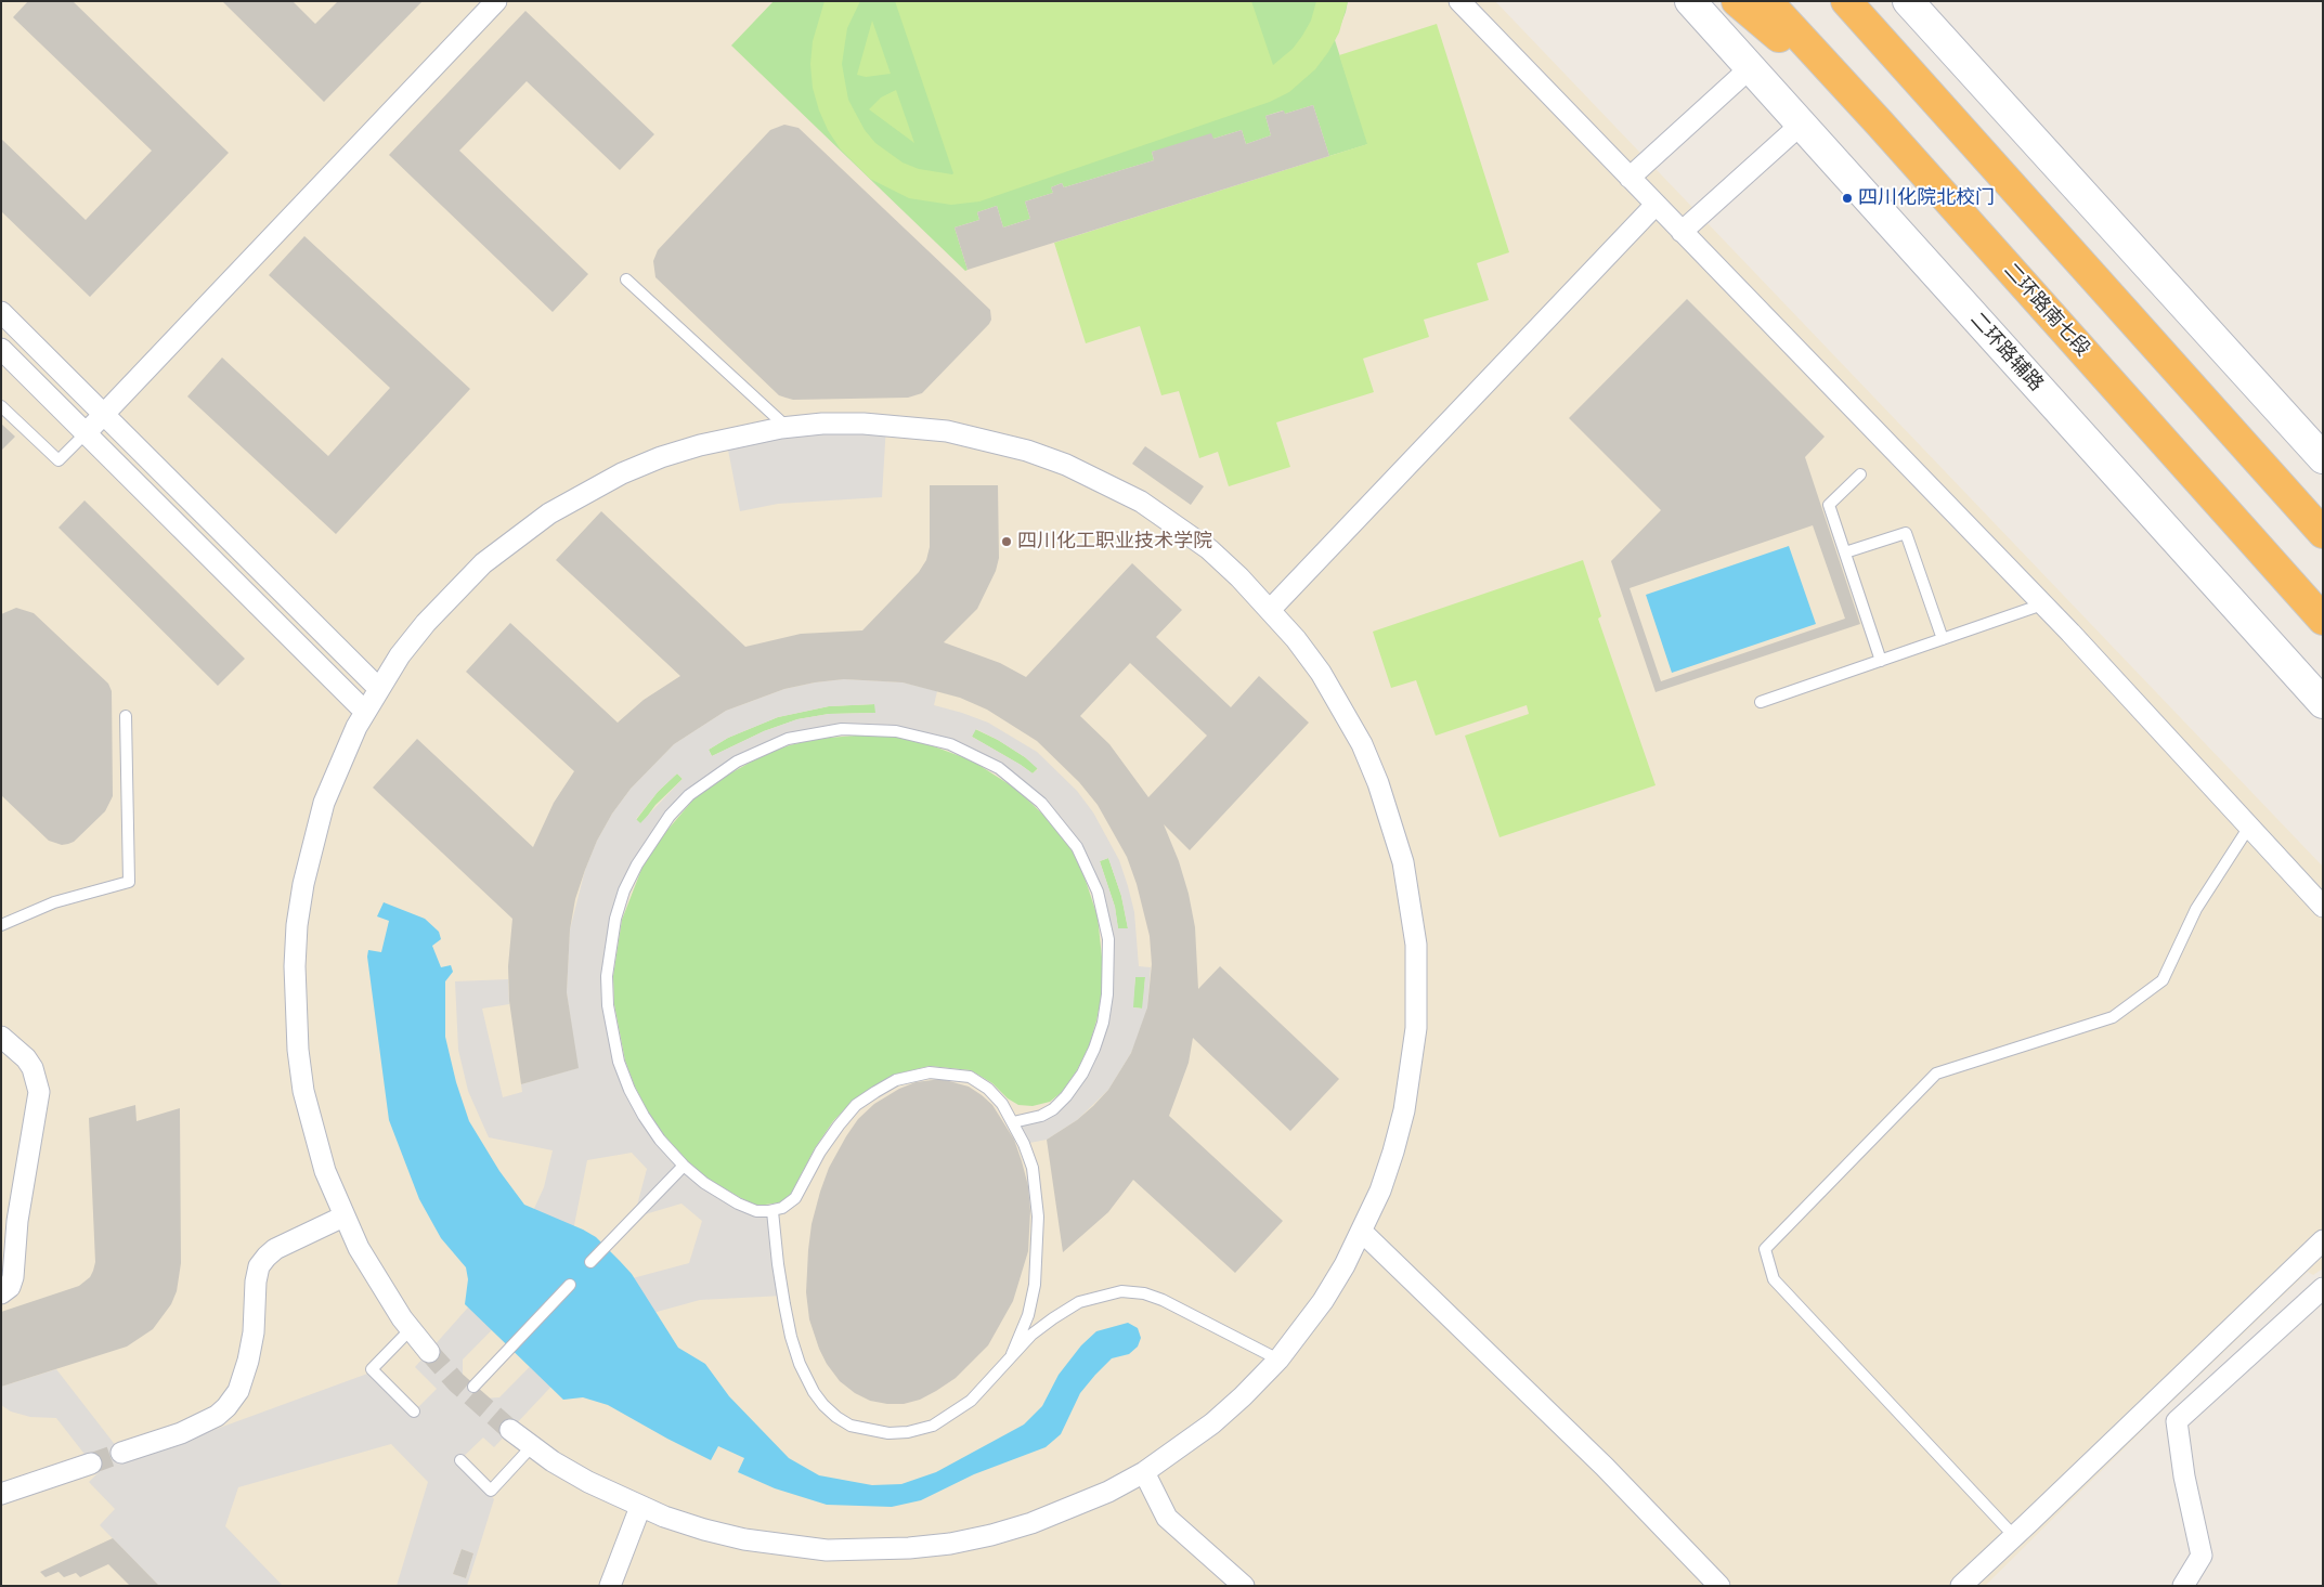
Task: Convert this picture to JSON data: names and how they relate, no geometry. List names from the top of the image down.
{
  "streets": {
    "highway": ["二环路南七段"],
    "main road": ["二环路辅路"]
  },
  "places": ["四川化院北校门", "四川化工职业技术学院"]
}
